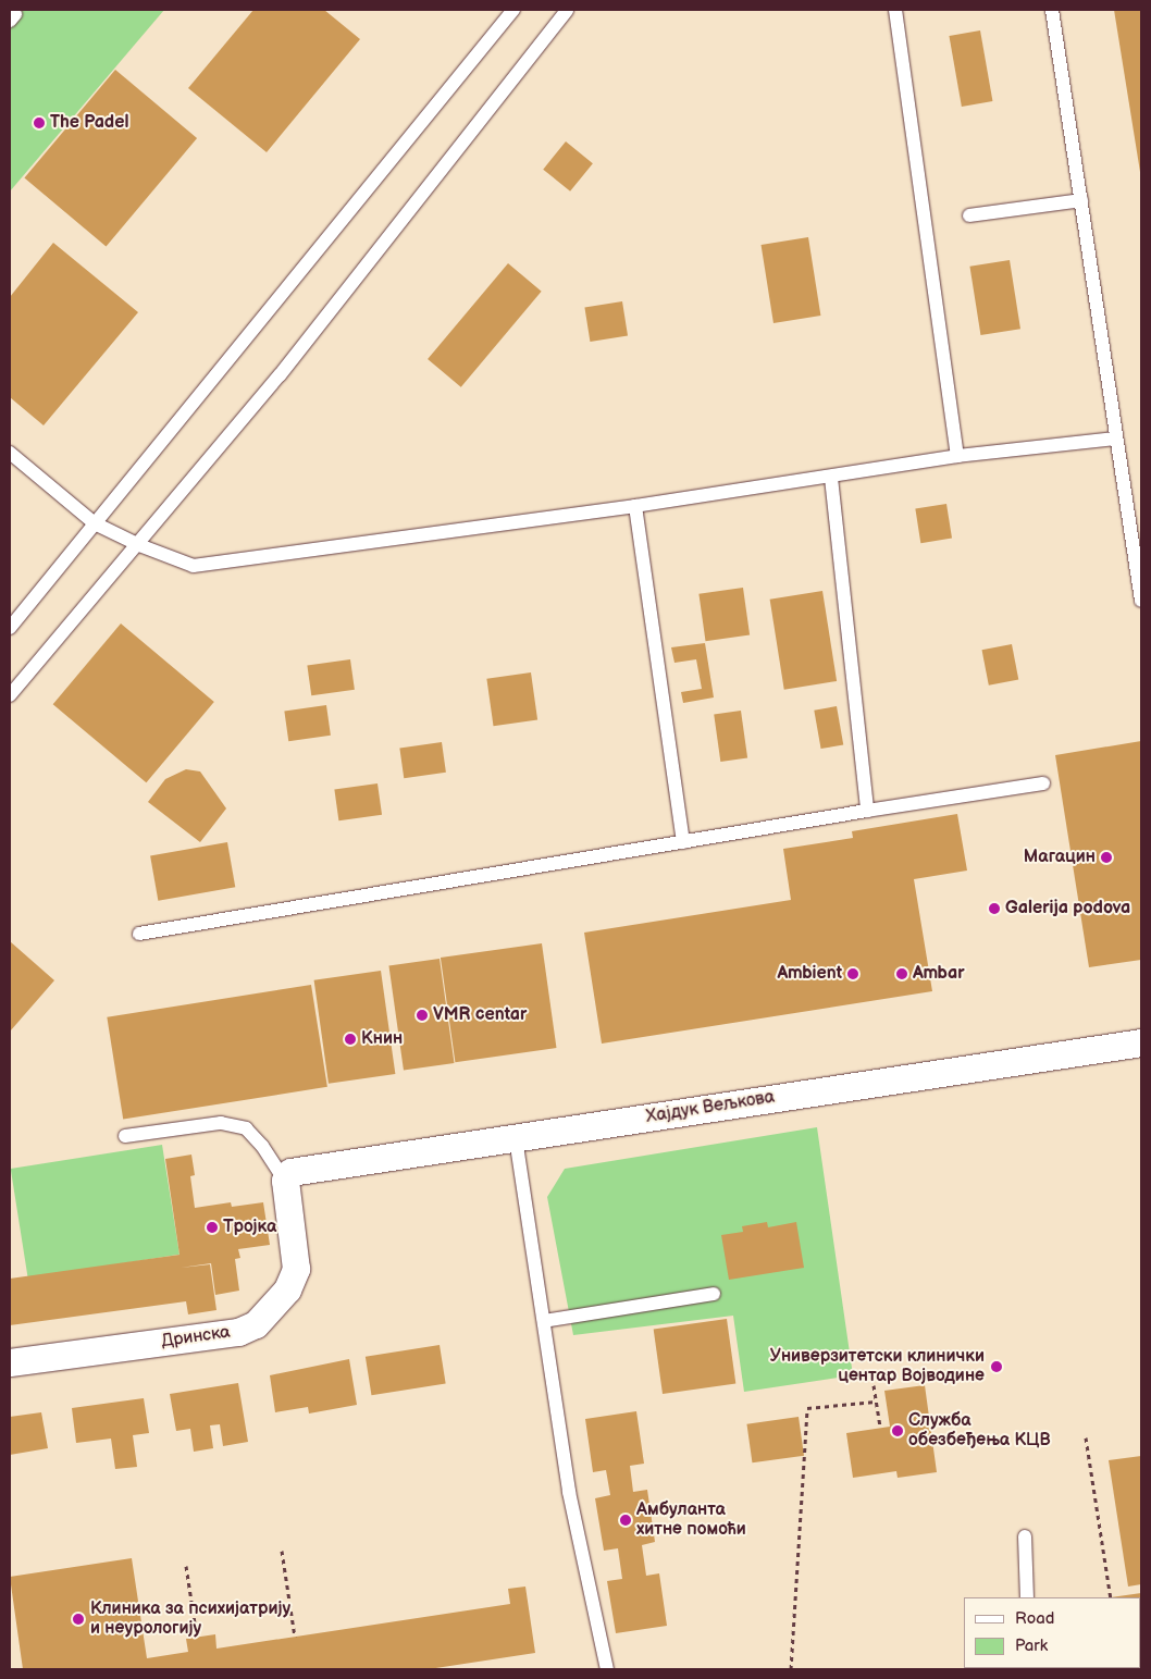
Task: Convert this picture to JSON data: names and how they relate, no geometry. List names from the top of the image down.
{
  "streets": {
    "street": ["Хајдук Вељкова", "Дринска"]
  },
  "crossings": [
    ["Хајдук Вељкова", "Дринска"]
  ],
  "places": [
    "The Padel",
    "Магацин",
    "Galerija podova",
    "Ambient",
    "Ambar",
    "VMR centar",
    "Книн",
    "Тројка",
    "Универзитетски клинички центар Војводине",
    "Служба обезбеђења КЦВ",
    "Амбуланта хитне помоћи",
    "Клиника за психијатрију и неурологију"
  ],
  "legend": ["Road", "Park"]
}
